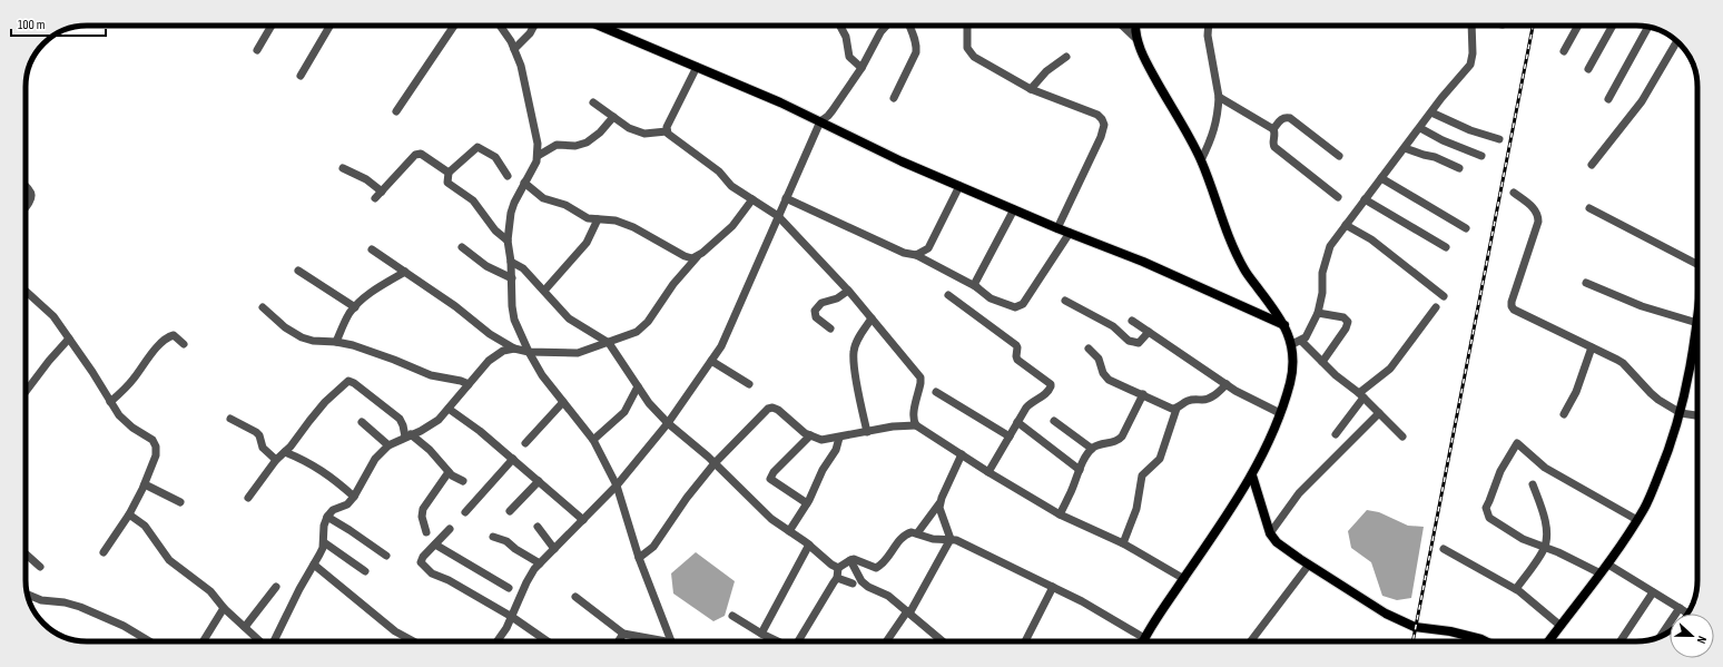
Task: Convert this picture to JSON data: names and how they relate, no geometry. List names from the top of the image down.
{
  "scale_bar": "100 m",
  "north": "right"
}
